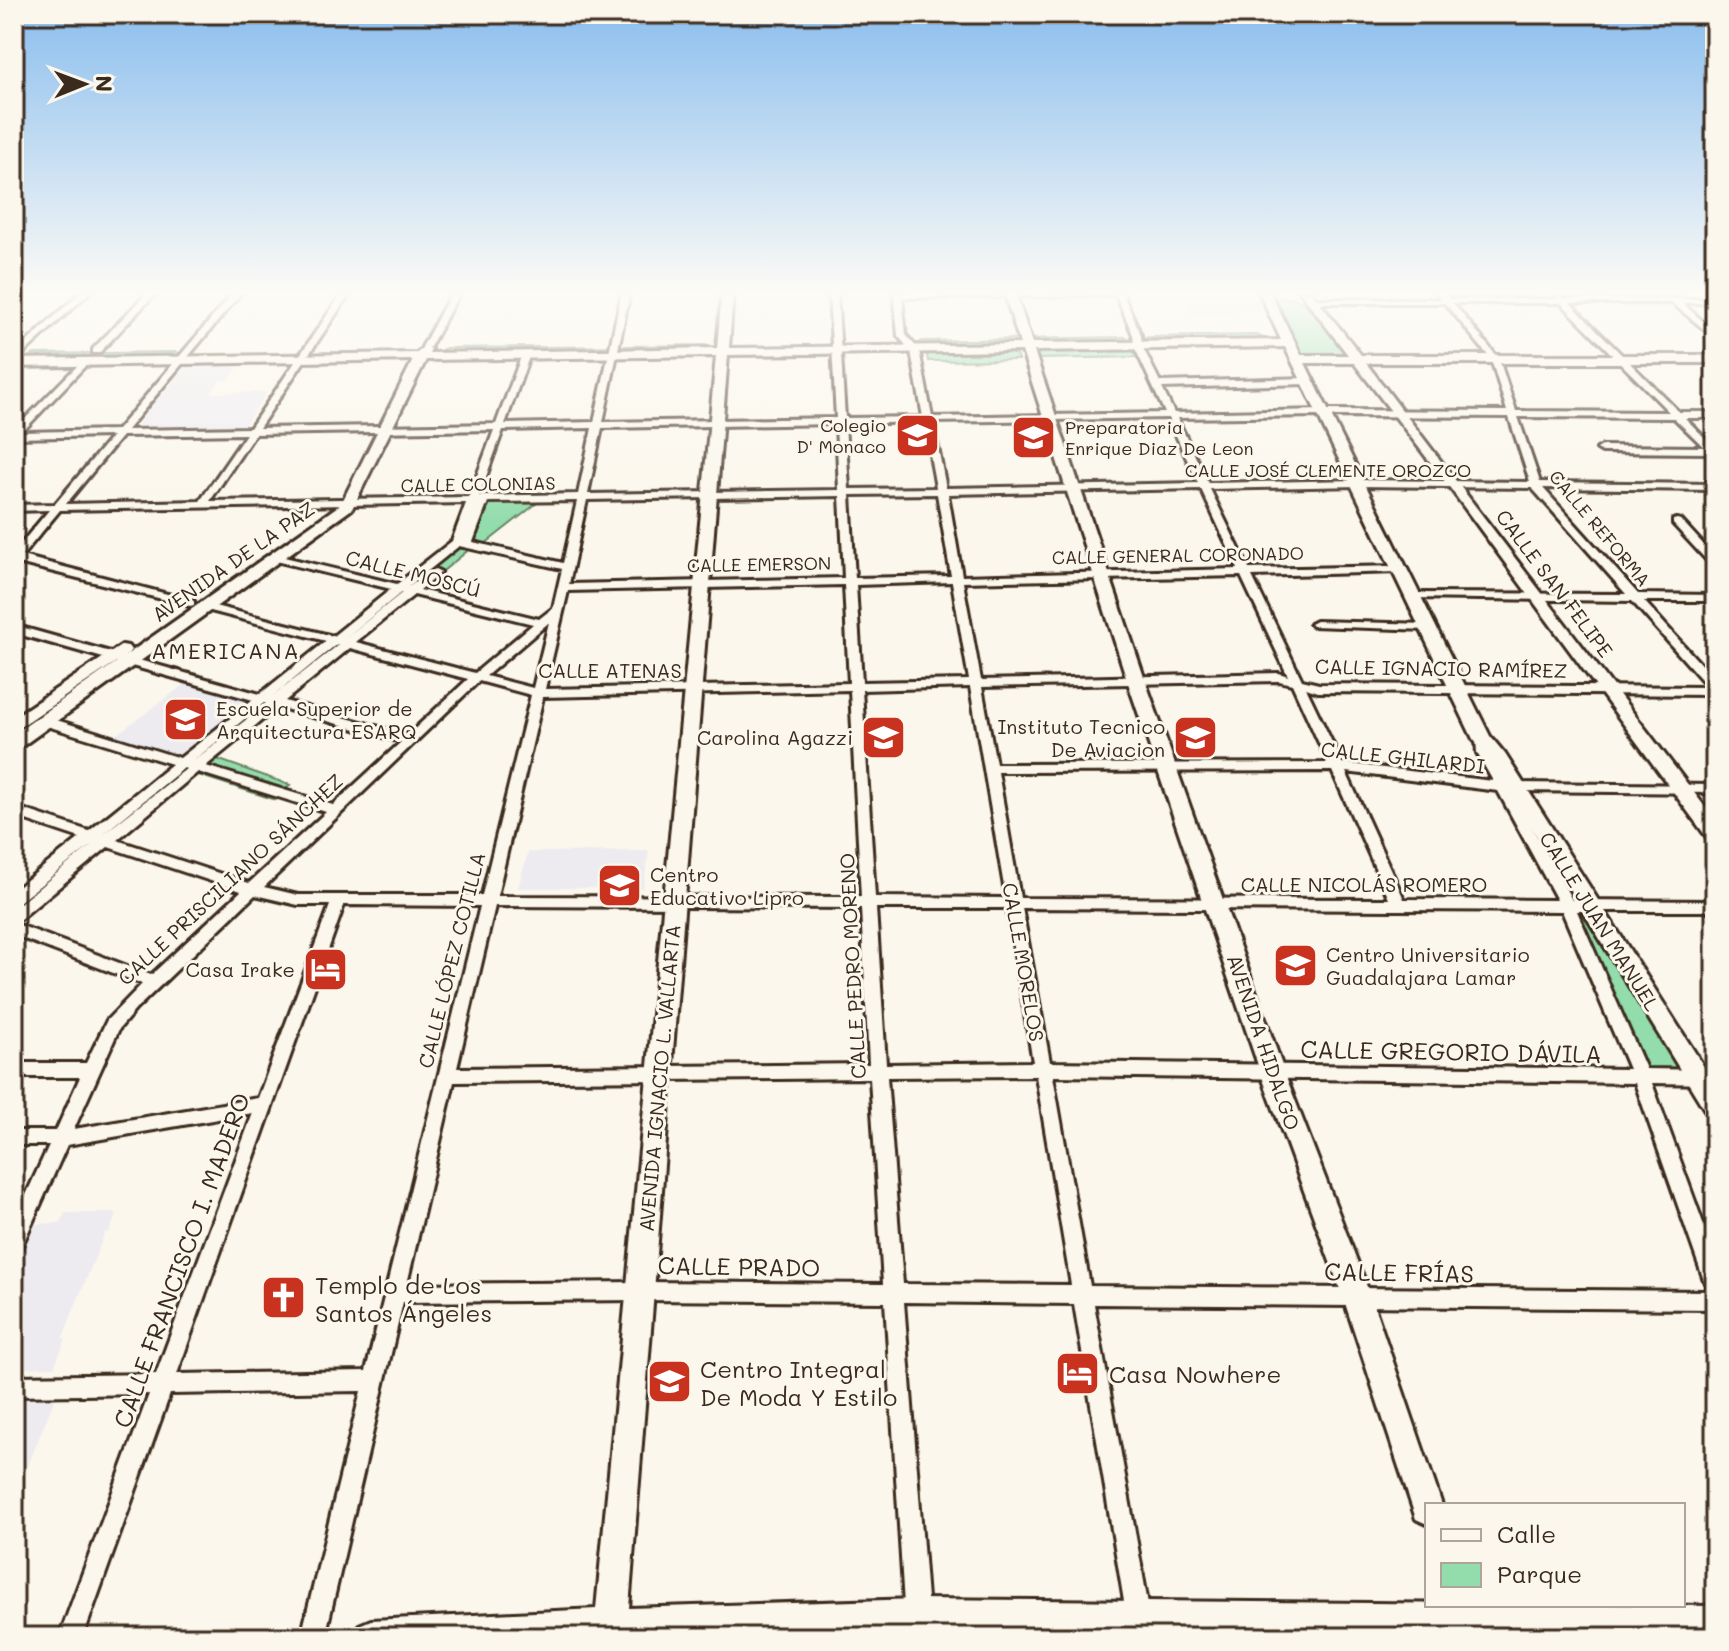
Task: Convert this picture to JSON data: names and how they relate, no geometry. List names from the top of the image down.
{
  "streets": {
    "main road": [
      "AVENIDA DE LA PAZ",
      "CALLE SAN FELIPE",
      "CALLE JUAN MANUEL",
      "AVENIDA HIDALGO",
      "AVENIDA IGNACIO L. VALLARTA"
    ],
    "street": [
      "CALLE JOSÉ CLEMENTE OROZCO",
      "CALLE COLONIAS",
      "CALLE REFORMA",
      "CALLE GENERAL CORONADO",
      "CALLE EMERSON",
      "CALLE MOSCÚ",
      "CALLE IGNACIO RAMÍREZ",
      "CALLE ATENAS",
      "CALLE GHILARDI",
      "CALLE PRISCILIANO SÁNCHEZ",
      "CALLE NICOLÁS ROMERO",
      "CALLE LÓPEZ COTILLA",
      "CALLE MORELOS",
      "CALLE PEDRO MORENO",
      "CALLE GREGORIO DÁVILA",
      "CALLE FRANCISCO I. MADERO",
      "CALLE PRADO",
      "CALLE FRÍAS"
    ]
  },
  "crossings": [
    ["CALLE JOSÉ CLEMENTE OROZCO", "CALLE COLONIAS"],
    ["CALLE JOSÉ CLEMENTE OROZCO", "CALLE REFORMA"],
    ["CALLE JOSÉ CLEMENTE OROZCO", "CALLE SAN FELIPE"],
    ["CALLE JOSÉ CLEMENTE OROZCO", "CALLE JUAN MANUEL"],
    ["CALLE JOSÉ CLEMENTE OROZCO", "CALLE MORELOS"],
    ["CALLE JOSÉ CLEMENTE OROZCO", "AVENIDA HIDALGO"],
    ["CALLE COLONIAS", "AVENIDA DE LA PAZ"],
    ["CALLE COLONIAS", "CALLE LÓPEZ COTILLA"],
    ["CALLE COLONIAS", "CALLE MORELOS"],
    ["CALLE COLONIAS", "CALLE PEDRO MORENO"],
    ["CALLE COLONIAS", "AVENIDA IGNACIO L. VALLARTA"],
    ["CALLE REFORMA", "CALLE IGNACIO RAMÍREZ"],
    ["CALLE GENERAL CORONADO", "CALLE EMERSON"],
    ["CALLE GENERAL CORONADO", "CALLE JUAN MANUEL"],
    ["CALLE GENERAL CORONADO", "CALLE MORELOS"],
    ["CALLE GENERAL CORONADO", "AVENIDA HIDALGO"],
    ["AVENIDA DE LA PAZ", "CALLE MOSCÚ"],
    ["AVENIDA DE LA PAZ", "CALLE ATENAS"],
    ["CALLE EMERSON", "CALLE LÓPEZ COTILLA"],
    ["CALLE EMERSON", "CALLE MORELOS"],
    ["CALLE EMERSON", "CALLE PEDRO MORENO"],
    ["CALLE EMERSON", "AVENIDA IGNACIO L. VALLARTA"],
    ["CALLE MOSCÚ", "CALLE PRISCILIANO SÁNCHEZ"],
    ["CALLE SAN FELIPE", "CALLE IGNACIO RAMÍREZ"],
    ["CALLE SAN FELIPE", "CALLE GHILARDI"],
    ["CALLE IGNACIO RAMÍREZ", "CALLE ATENAS"],
    ["CALLE IGNACIO RAMÍREZ", "CALLE JUAN MANUEL"],
    ["CALLE IGNACIO RAMÍREZ", "CALLE MORELOS"],
    ["CALLE IGNACIO RAMÍREZ", "AVENIDA HIDALGO"],
    ["CALLE ATENAS", "CALLE PRISCILIANO SÁNCHEZ"],
    ["CALLE ATENAS", "CALLE LÓPEZ COTILLA"],
    ["CALLE ATENAS", "CALLE MORELOS"],
    ["CALLE ATENAS", "CALLE PEDRO MORENO"],
    ["CALLE ATENAS", "AVENIDA IGNACIO L. VALLARTA"],
    ["CALLE GHILARDI", "CALLE JUAN MANUEL"],
    ["CALLE GHILARDI", "CALLE MORELOS"],
    ["CALLE GHILARDI", "AVENIDA HIDALGO"],
    ["CALLE PRISCILIANO SÁNCHEZ", "CALLE NICOLÁS ROMERO"],
    ["CALLE PRISCILIANO SÁNCHEZ", "CALLE LÓPEZ COTILLA"],
    ["CALLE NICOLÁS ROMERO", "CALLE JUAN MANUEL"],
    ["CALLE NICOLÁS ROMERO", "CALLE LÓPEZ COTILLA"],
    ["CALLE NICOLÁS ROMERO", "CALLE MORELOS"],
    ["CALLE NICOLÁS ROMERO", "CALLE PEDRO MORENO"],
    ["CALLE NICOLÁS ROMERO", "AVENIDA HIDALGO"],
    ["CALLE NICOLÁS ROMERO", "AVENIDA IGNACIO L. VALLARTA"],
    ["CALLE NICOLÁS ROMERO", "CALLE FRANCISCO I. MADERO"],
    ["CALLE JUAN MANUEL", "CALLE GREGORIO DÁVILA"],
    ["CALLE LÓPEZ COTILLA", "CALLE GREGORIO DÁVILA"],
    ["CALLE LÓPEZ COTILLA", "CALLE PRADO"],
    ["CALLE MORELOS", "CALLE GREGORIO DÁVILA"],
    ["CALLE MORELOS", "CALLE PRADO"],
    ["CALLE MORELOS", "CALLE FRÍAS"],
    ["CALLE PEDRO MORENO", "CALLE GREGORIO DÁVILA"],
    ["CALLE PEDRO MORENO", "CALLE PRADO"],
    ["AVENIDA HIDALGO", "CALLE GREGORIO DÁVILA"],
    ["AVENIDA HIDALGO", "CALLE FRÍAS"],
    ["CALLE GREGORIO DÁVILA", "AVENIDA IGNACIO L. VALLARTA"],
    ["AVENIDA IGNACIO L. VALLARTA", "CALLE PRADO"],
    ["CALLE PRADO", "CALLE FRÍAS"]
  ],
  "districts": ["AMERICANA"],
  "places": {
    "school or university": [
      "Colegio D' Monaco",
      "Preparatoria Enrique Diaz De Leon",
      "Escuela Superior de Arquitectura ESARQ",
      "Carolina Agazzi",
      "Instituto Tecnico De Aviacion",
      "Centro Educativo Lipro",
      "Centro Universitario Guadalajara Lamar",
      "Centro Integral De Moda Y Estilo"
    ],
    "hotel": ["Casa Irake", "Casa Nowhere"],
    "church": ["Templo de Los Santos Ángeles"]
  },
  "legend": ["Calle", "Parque"],
  "north": "right"
}
